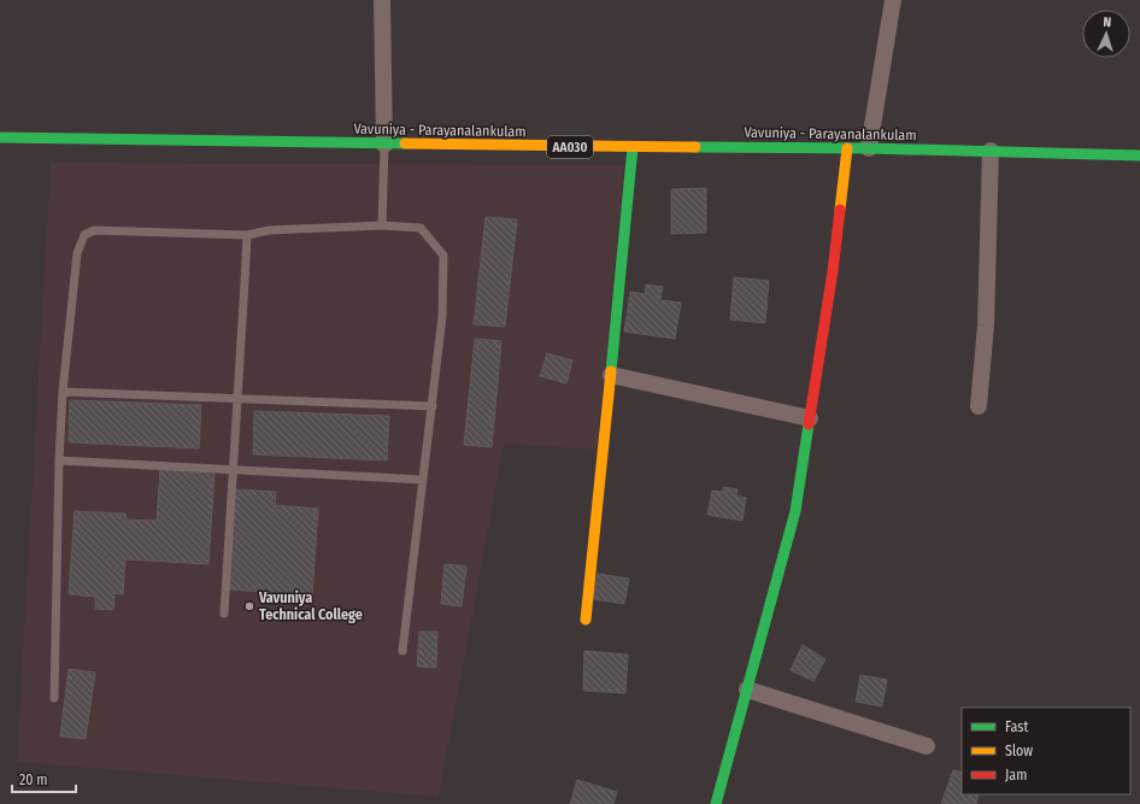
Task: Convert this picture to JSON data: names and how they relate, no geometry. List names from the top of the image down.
{
  "streets": {
    "main road": ["Vavuniya - Parayanalankulam", "AA030"]
  },
  "places": ["Vavuniya Technical College"],
  "legend": ["Fast", "Slow", "Jam"],
  "scale_bar": "20 m",
  "north": "top"
}
